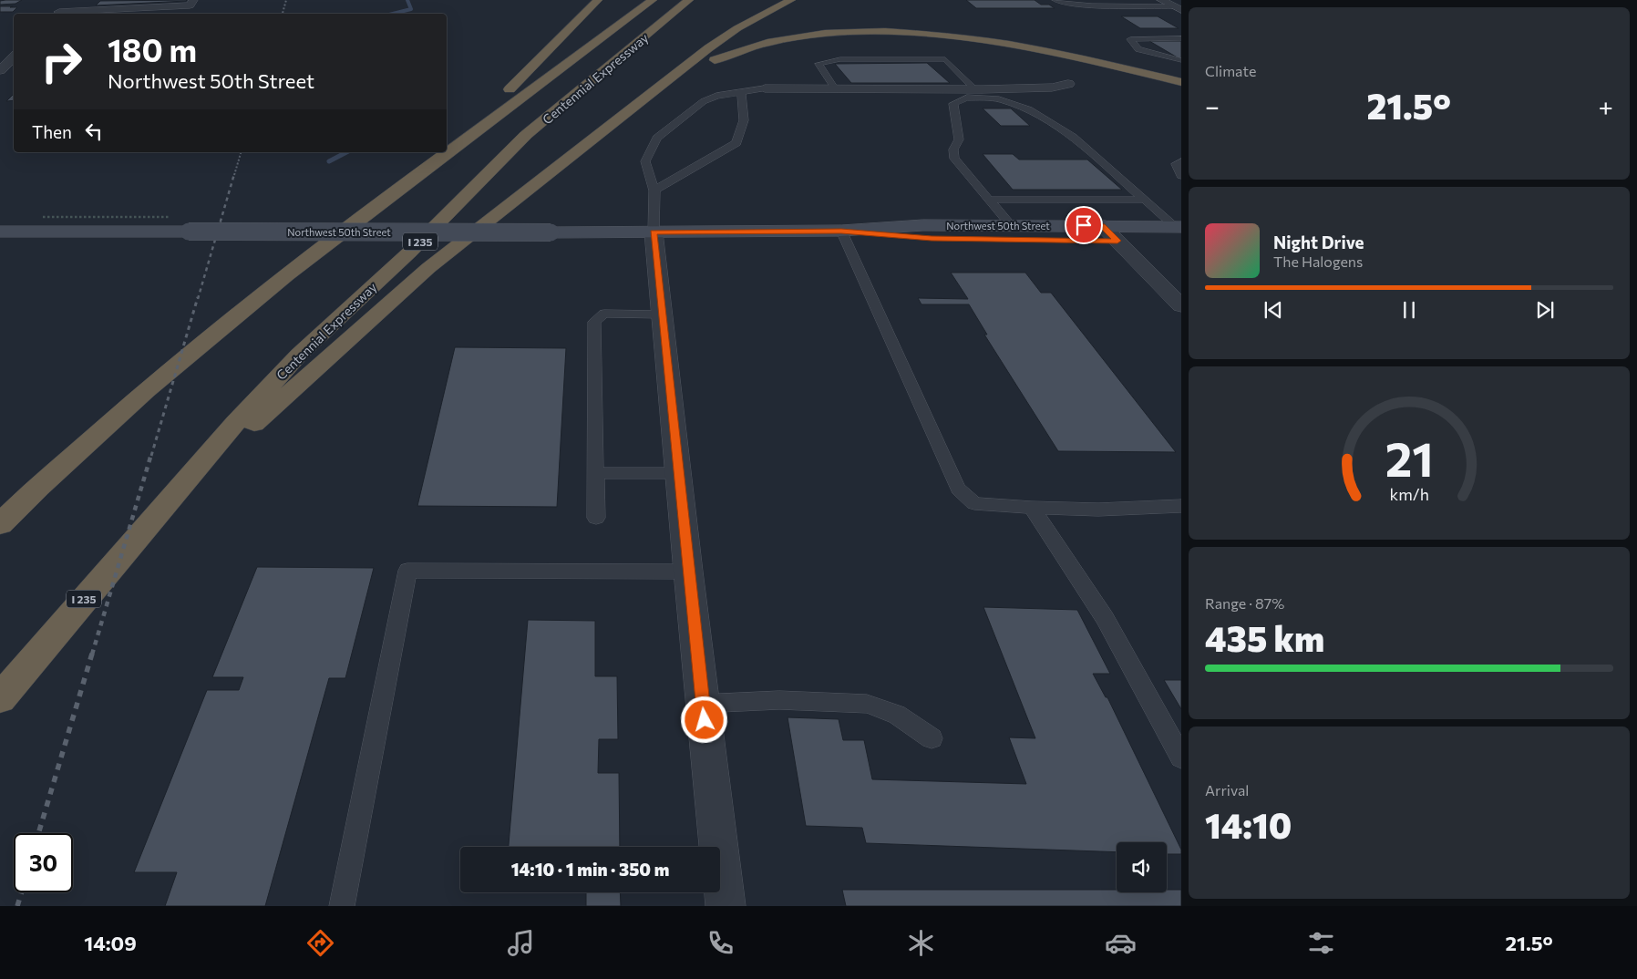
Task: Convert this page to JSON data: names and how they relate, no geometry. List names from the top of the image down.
{
  "streets": {
    "highway": ["Centennial Expressway", "I 235"],
    "main road": ["Northwest 50th Street"]
  },
  "page": {
    "tile": [
      "Climate",
      ["Range · 87%", "435 km"],
      ["Arrival", "14:10"]
    ],
    "turn": ["180 m", "Northwest 50th Street"],
    "heat": ["−", "21.5°", "+"],
    "then": "Then",
    "song": ["Night Drive", "The Halogens"],
    "limit": "30",
    "trip": "14:10 · 1 min · 350 m",
    "tabs": ["14:09", "21.5°"],
    "gauge": ["21", "km/h"]
  }
}
